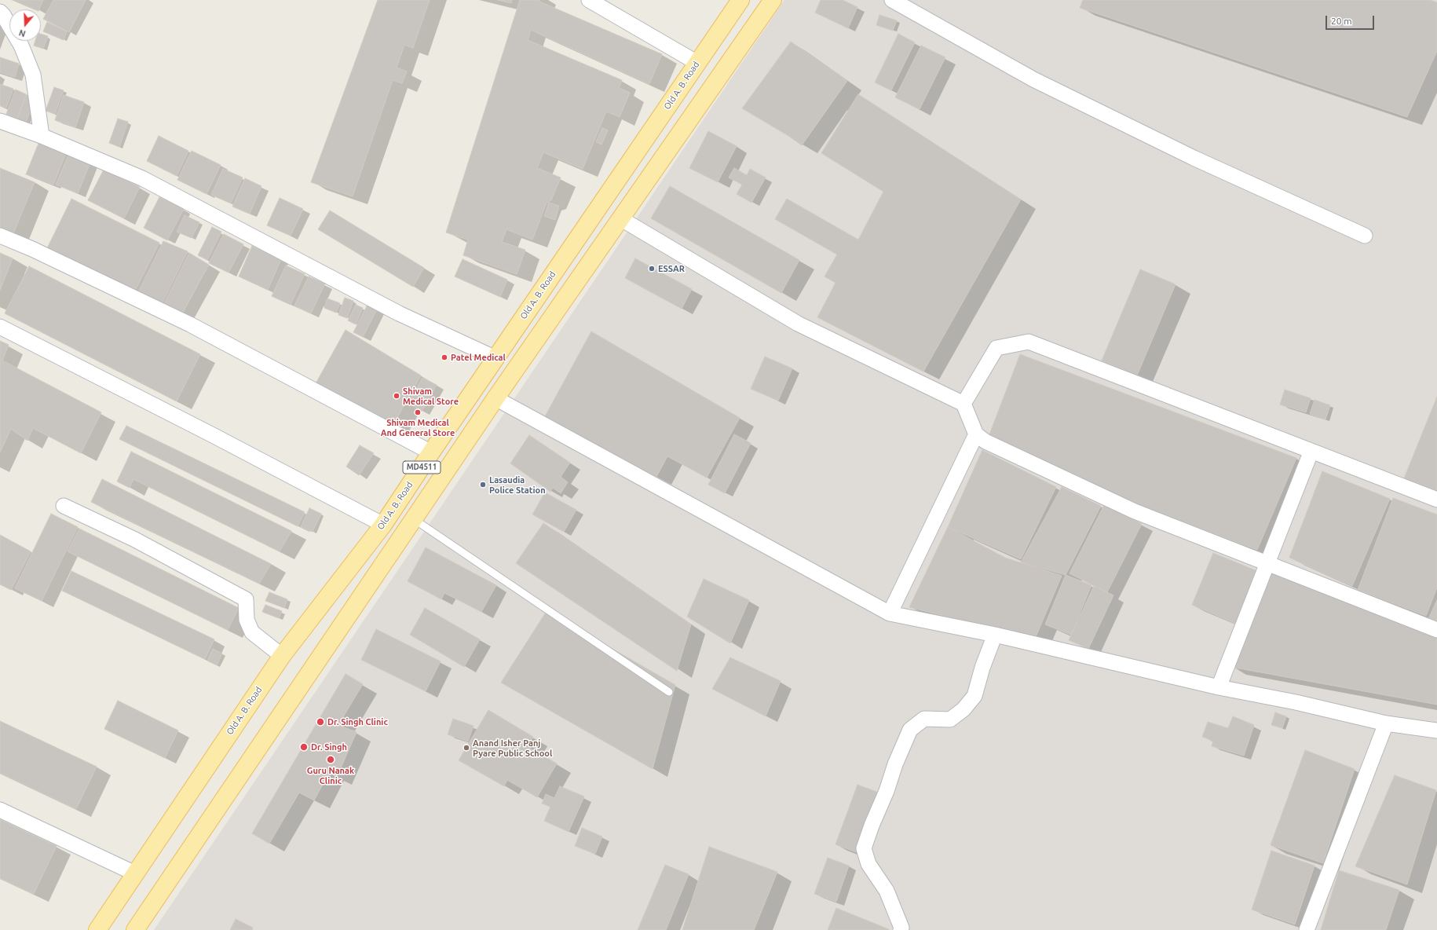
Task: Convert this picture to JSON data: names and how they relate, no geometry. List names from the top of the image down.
{
  "streets": {
    "main road": ["Old A. B. Road", "MD4511"]
  },
  "places": [
    "ESSAR",
    "Patel Medical",
    "Shivam Medical Store",
    "Shivam Medical And General Store",
    "Lasaudia Police Station",
    "Dr. Singh Clinic",
    "Dr. Singh",
    "Anand Isher Panj Pyare Public School",
    "Guru Nanak Clinic"
  ],
  "scale_bar": "20 m",
  "north": "bottom"
}
